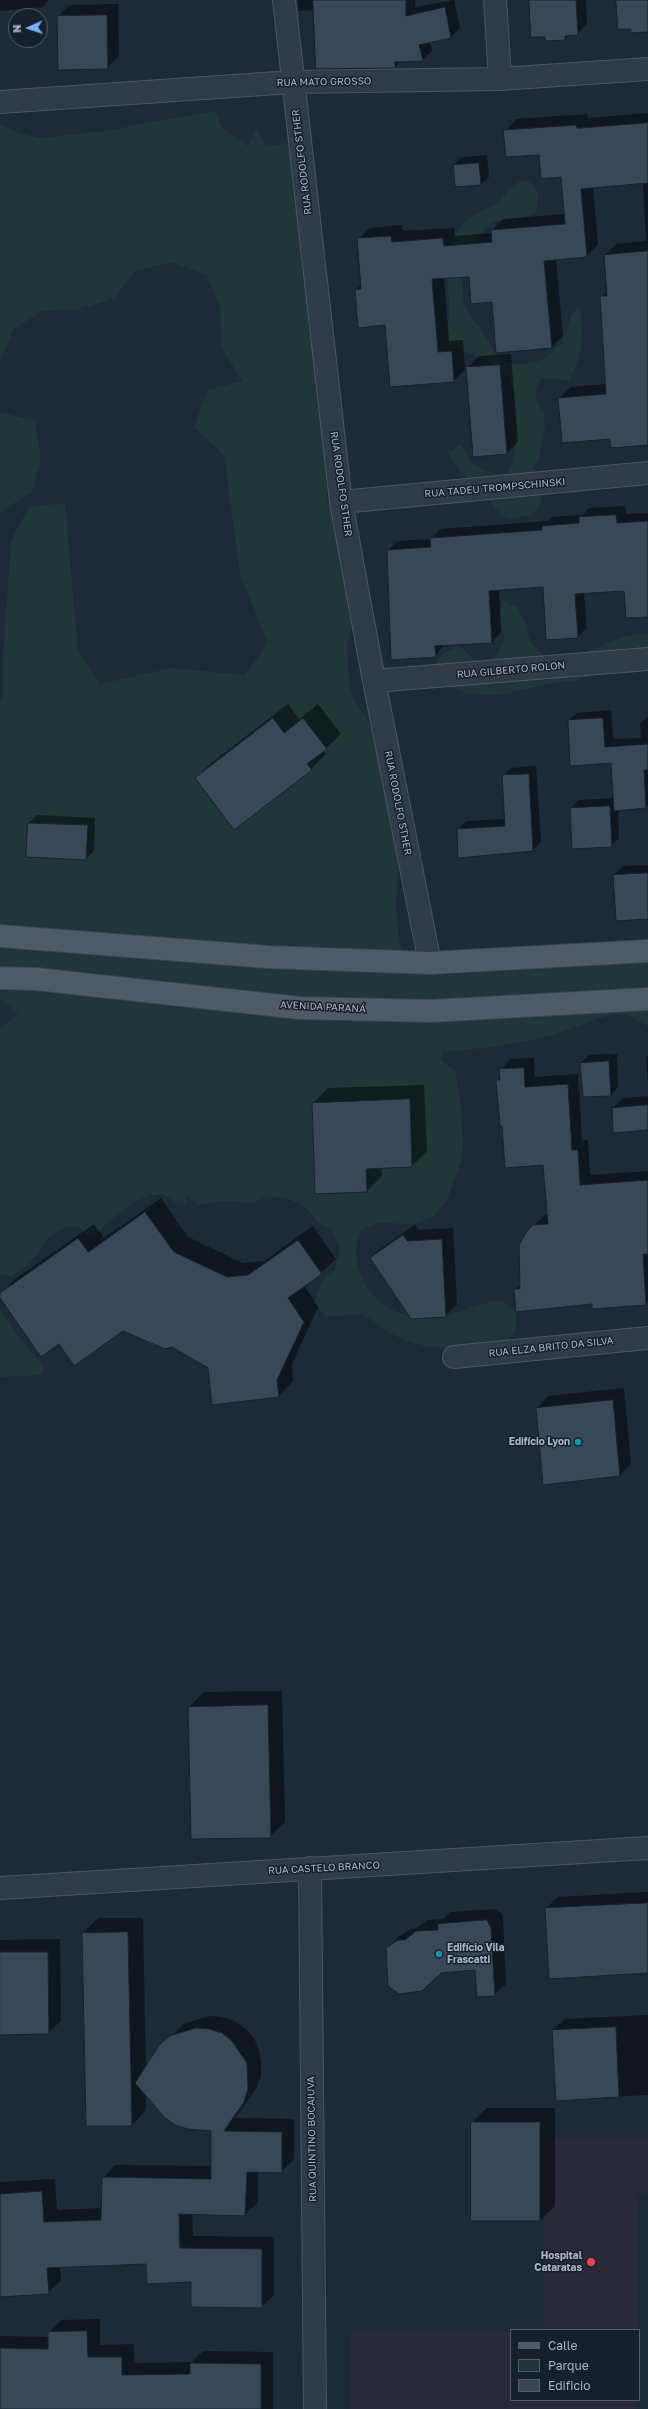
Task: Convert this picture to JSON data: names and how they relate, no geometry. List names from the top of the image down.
{
  "streets": {
    "main road": ["AVENIDA PARANÁ"],
    "street": [
      "RUA MATO GROSSO",
      "RUA RODOLFO STHER",
      "RUA TADEU TROMPSCHINSKI",
      "RUA GILBERTO ROLON",
      "RUA ELZA BRITO DA SILVA",
      "RUA CASTELO BRANCO",
      "RUA QUINTINO BOCAIUVA"
    ]
  },
  "crossings": [
    ["RUA MATO GROSSO", "RUA RODOLFO STHER"],
    ["RUA RODOLFO STHER", "RUA TADEU TROMPSCHINSKI"],
    ["RUA RODOLFO STHER", "RUA GILBERTO ROLON"],
    ["RUA CASTELO BRANCO", "RUA QUINTINO BOCAIUVA"]
  ],
  "places": ["Edifício Lyon", "Edifício Vila Frascatti", "Hospital Cataratas"],
  "legend": ["Calle", "Parque", "Edificio"],
  "north": "left"
}
